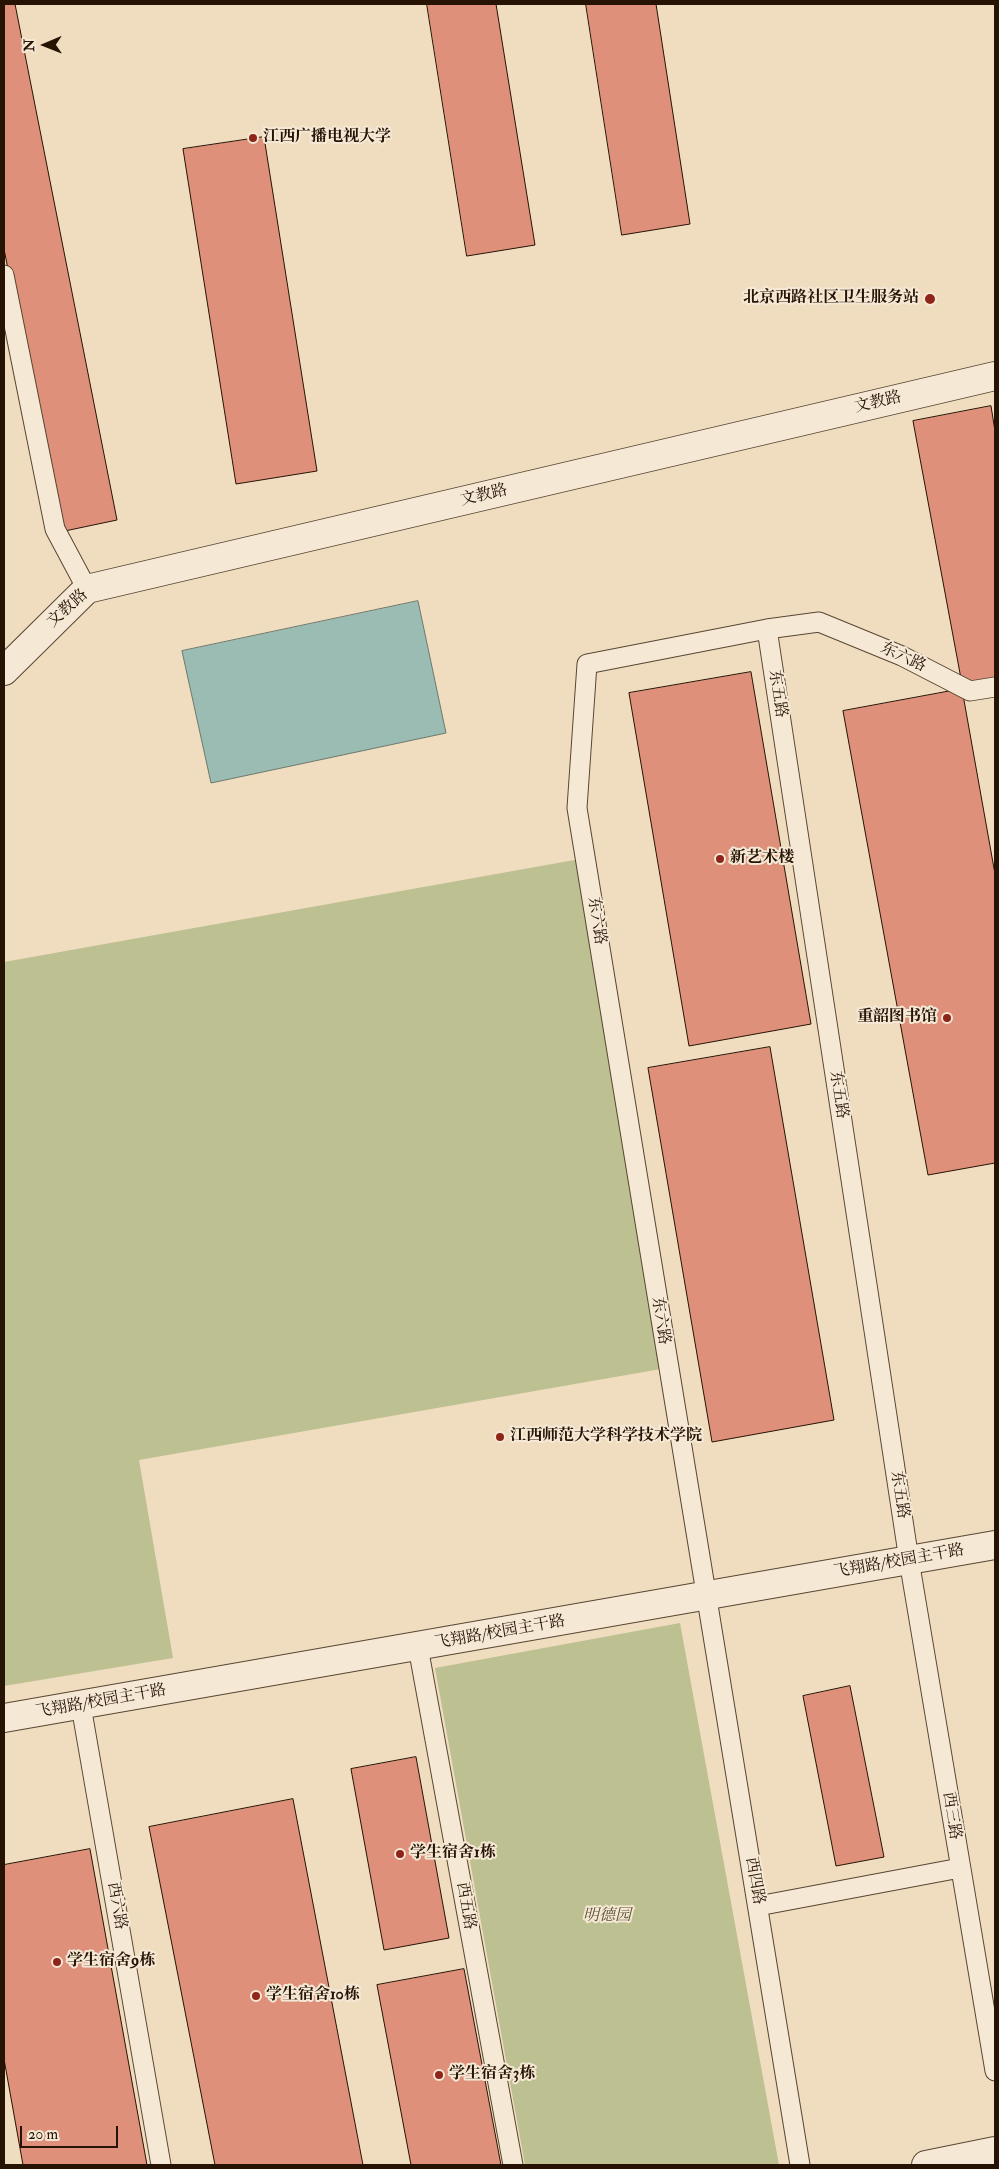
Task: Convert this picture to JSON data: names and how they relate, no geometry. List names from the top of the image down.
{
  "streets": {
    "street": ["文教路", "飞翔路/校园主干路"],
    "lane": [
      "东六路",
      "东五路",
      "西三路",
      "西四路",
      "西六路",
      "西五路"
    ]
  },
  "crossings": [
    ["东六路", "东五路"],
    ["东六路", "飞翔路/校园主干路"],
    ["东六路", "西四路"],
    ["东五路", "飞翔路/校园主干路"],
    ["东五路", "西三路"],
    ["飞翔路/校园主干路", "西三路"],
    ["飞翔路/校园主干路", "西四路"],
    ["飞翔路/校园主干路", "西六路"],
    ["飞翔路/校园主干路", "西五路"]
  ],
  "parks": ["明德园"],
  "places": [
    "江西广播电视大学",
    "北京西路社区卫生服务站",
    "新艺术楼",
    "重韶图书馆",
    "江西师范大学科学技术学院",
    "学生宿舍1栋",
    "学生宿舍9栋",
    "学生宿舍10栋",
    "学生宿舍3栋"
  ],
  "scale_bar": "20 m",
  "north": "left"
}
